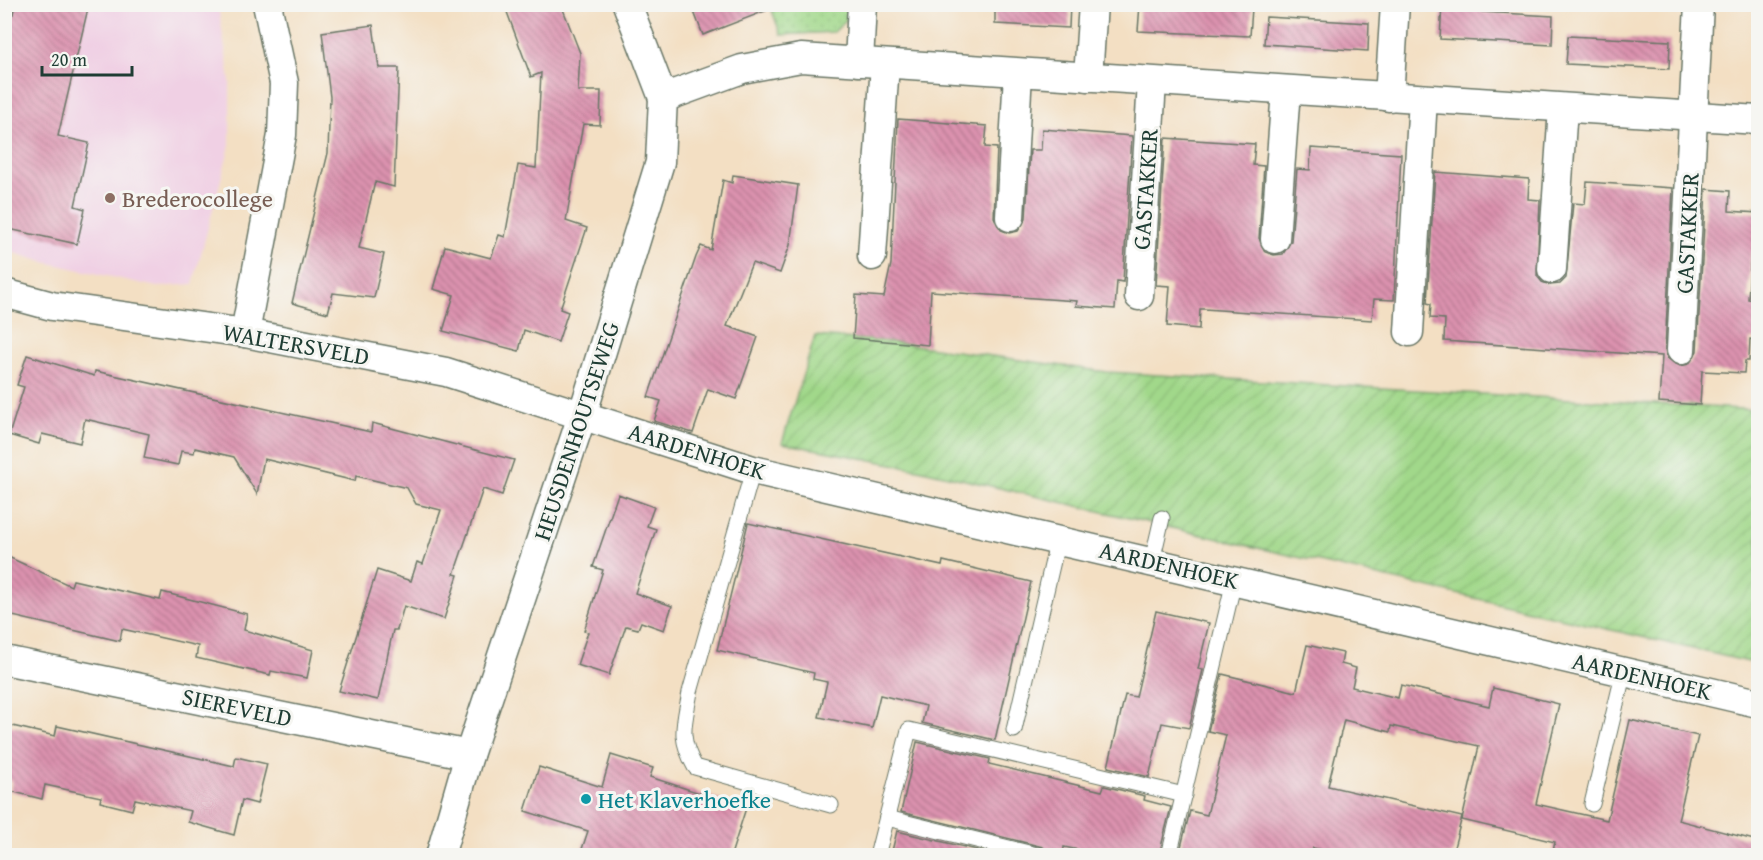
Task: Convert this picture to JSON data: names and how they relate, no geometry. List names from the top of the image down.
{
  "streets": {
    "street": [
      "GASTAKKER",
      "WALTERSVELD",
      "HEUSDENHOUTSEWEG",
      "AARDENHOEK",
      "SIEREVELD"
    ]
  },
  "crossings": [
    ["WALTERSVELD", "HEUSDENHOUTSEWEG"],
    ["WALTERSVELD", "AARDENHOEK"],
    ["HEUSDENHOUTSEWEG", "AARDENHOEK"],
    ["HEUSDENHOUTSEWEG", "SIEREVELD"]
  ],
  "places": ["Brederocollege", "Het Klaverhoefke"],
  "scale_bar": "20 m"
}
